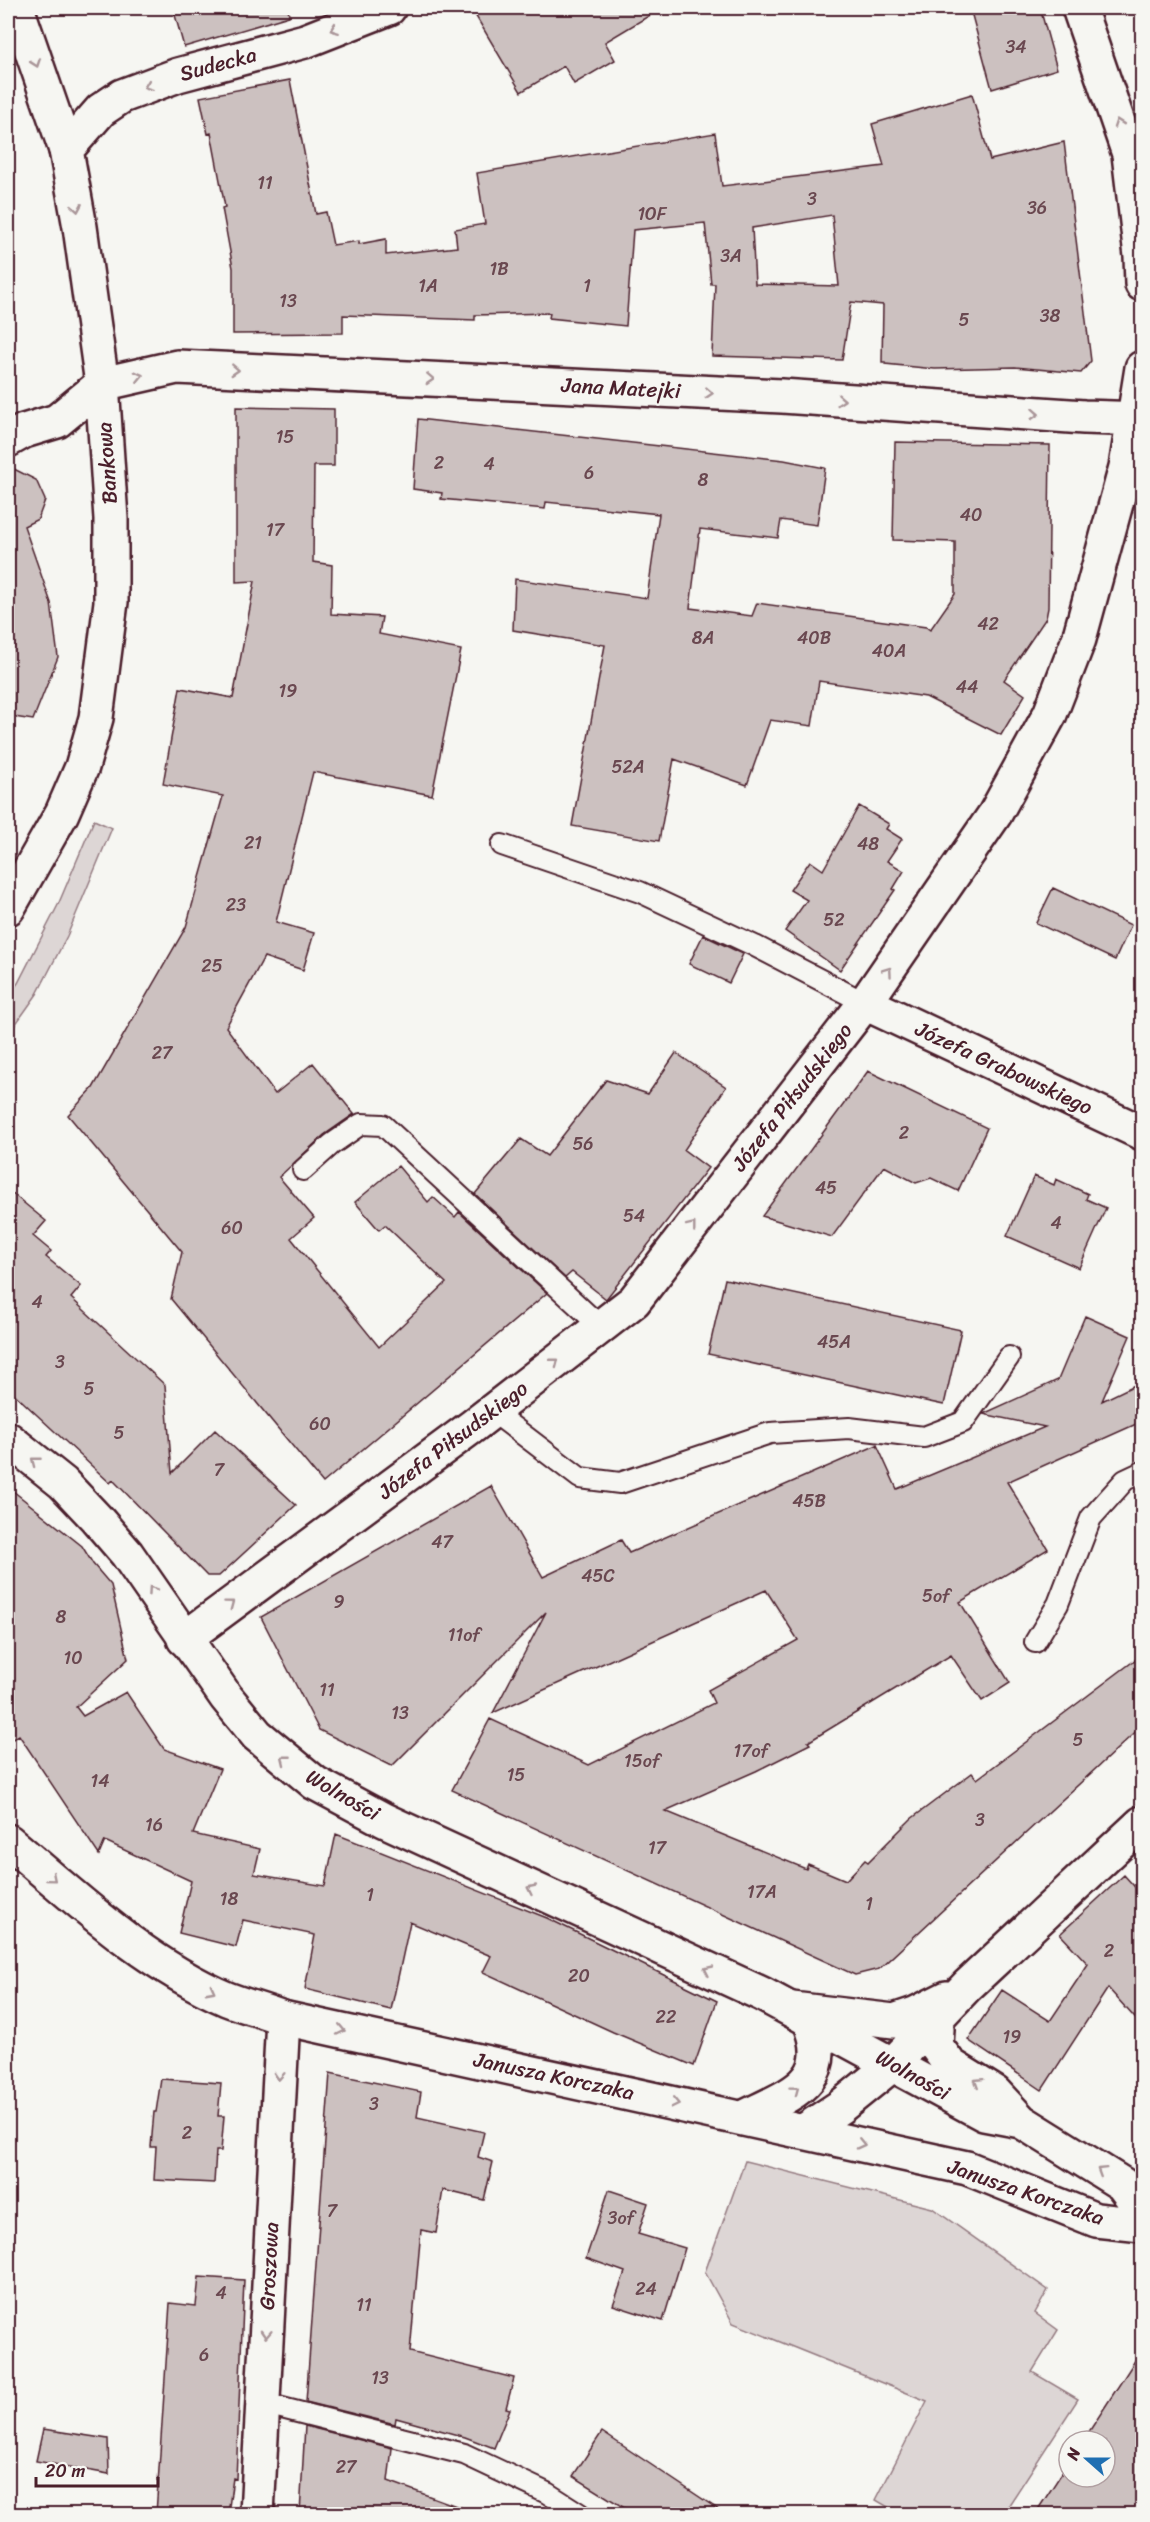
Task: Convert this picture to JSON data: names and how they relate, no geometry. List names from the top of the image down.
{
  "streets": {
    "street": [
      "Sudecka",
      "Jana Matejki",
      "Bankowa",
      "Józefa Grabowskiego",
      "Józefa Piłsudskiego",
      "Wolności",
      "Janusza Korczaka",
      "Groszowa"
    ]
  },
  "crossings": [
    ["Sudecka", "Bankowa"],
    ["Jana Matejki", "Bankowa"],
    ["Jana Matejki", "Józefa Piłsudskiego"],
    ["Józefa Grabowskiego", "Józefa Piłsudskiego"],
    ["Józefa Piłsudskiego", "Wolności"],
    ["Janusza Korczaka", "Groszowa"]
  ],
  "one_way": [
    "Sudecka",
    "Jana Matejki",
    "Bankowa",
    "Józefa Piłsudskiego",
    "Wolności",
    "Janusza Korczaka",
    "Groszowa"
  ],
  "house_numbers": [
    "34",
    "11",
    "3",
    "36",
    "1OF",
    "3A",
    "1B",
    "1A",
    "1",
    "13",
    "38",
    "5",
    "15",
    "2",
    "4",
    "6",
    "8",
    "40",
    "17",
    "42",
    "8A",
    "40B",
    "40A",
    "44",
    "19",
    "52A",
    "21",
    "48",
    "23",
    "52",
    "25",
    "27",
    "2",
    "56",
    "45",
    "54",
    "4",
    "60",
    "4",
    "45A",
    "3",
    "5",
    "60",
    "5",
    "7",
    "45B",
    "47",
    "45C",
    "5of",
    "9",
    "8",
    "11of",
    "10",
    "11",
    "13",
    "5",
    "17of",
    "15of",
    "15",
    "14",
    "3",
    "16",
    "17",
    "17A",
    "1",
    "18",
    "1",
    "2",
    "20",
    "22",
    "19",
    "3",
    "2",
    "7",
    "3of",
    "24",
    "4",
    "11",
    "6",
    "13",
    "27"
  ],
  "scale_bar": "20 m",
  "north": "left"
}
